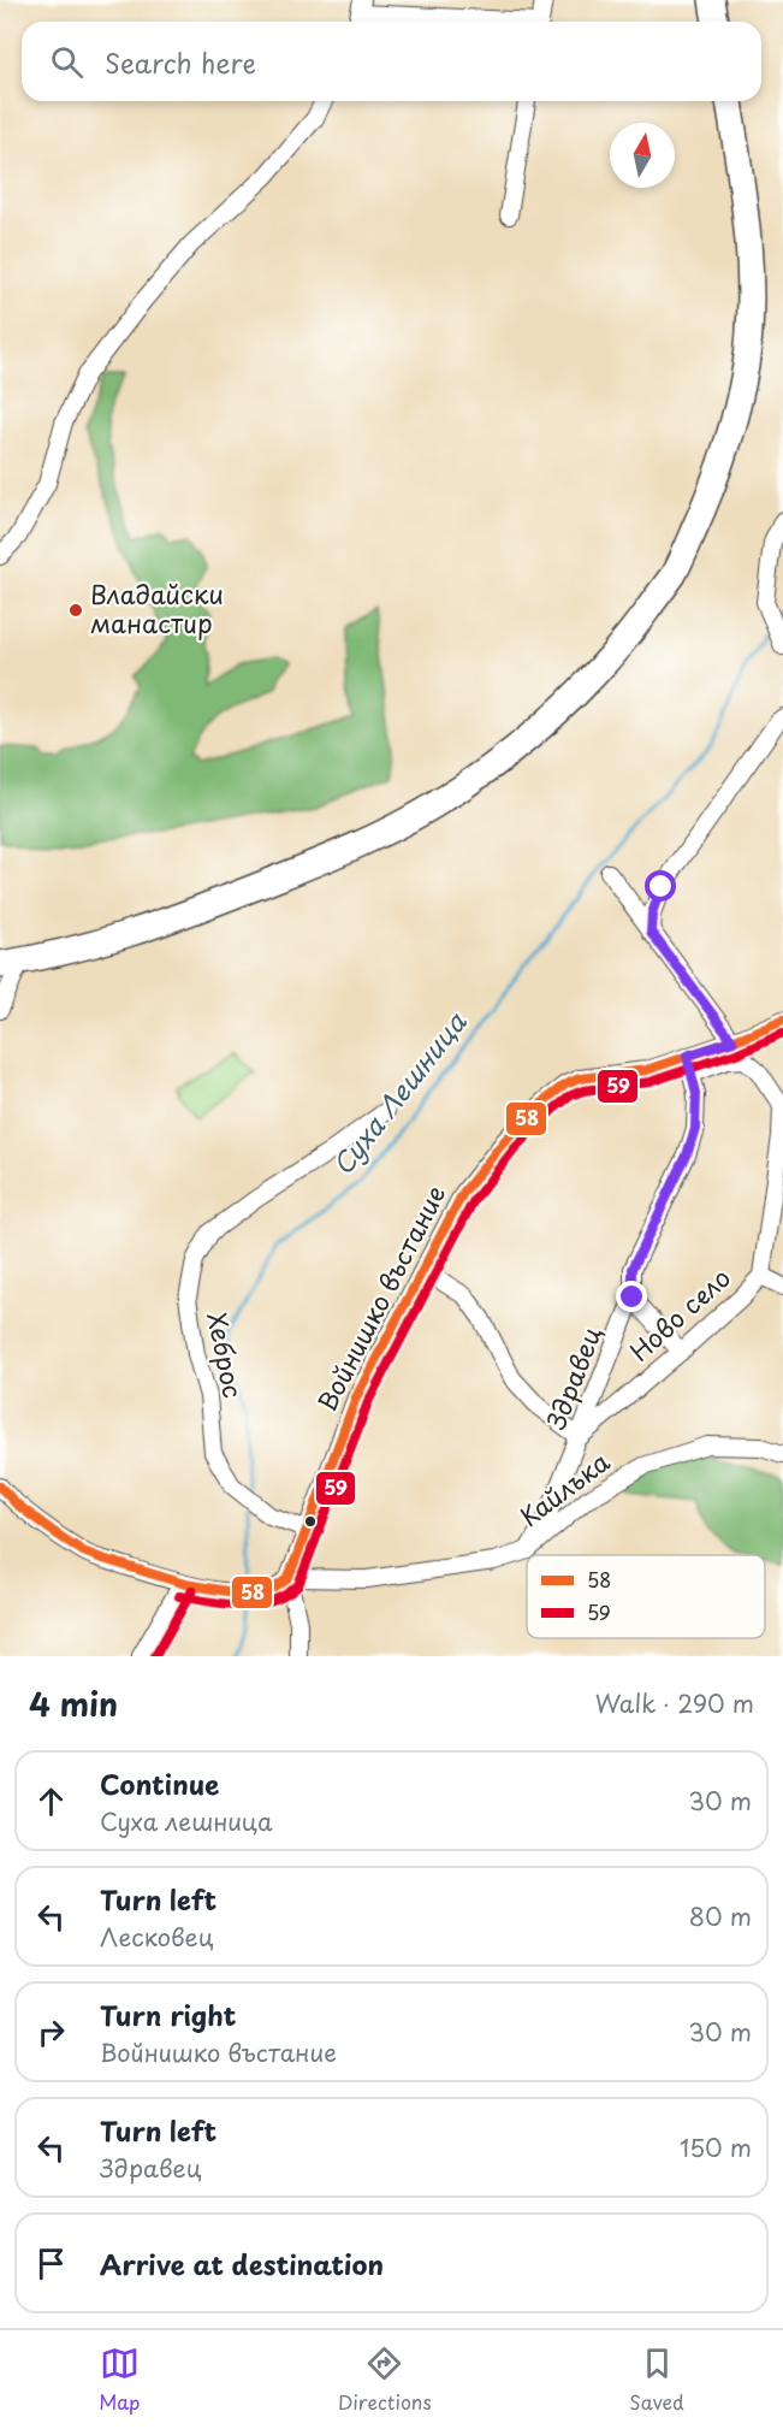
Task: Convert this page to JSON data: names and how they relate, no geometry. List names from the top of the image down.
{
  "streets": {
    "street": [
      "Войнишко въстание",
      "Ново село",
      "Хеброс",
      "Здравец",
      "Кайлъка"
    ]
  },
  "crossings": [
    ["Войнишко въстание", "Хеброс"],
    ["Войнишко въстание", "Здравец"],
    ["Войнишко въстание", "Кайлъка"],
    ["Ново село", "Здравец"],
    ["Здравец", "Кайлъка"]
  ],
  "water": ["Суха Лешница"],
  "places": ["Владайски манастир"],
  "lines": ["transit line 58", "transit line 59"],
  "legend": ["58", "59"],
  "north": "top",
  "page": {
    "search": "Search here",
    "heading": ["4 min", "Walk · 290 m"],
    "list": [
      ["Continue", "Суха лешница", "30 m"],
      ["Turn left", "Лесковец", "80 m"],
      ["Turn right", "Войнишко въстание", "30 m"],
      ["Turn left", "Здравец", "150 m"],
      "Arrive at destination"
    ],
    "nav": ["Map", "Directions", "Saved"]
  }
}
